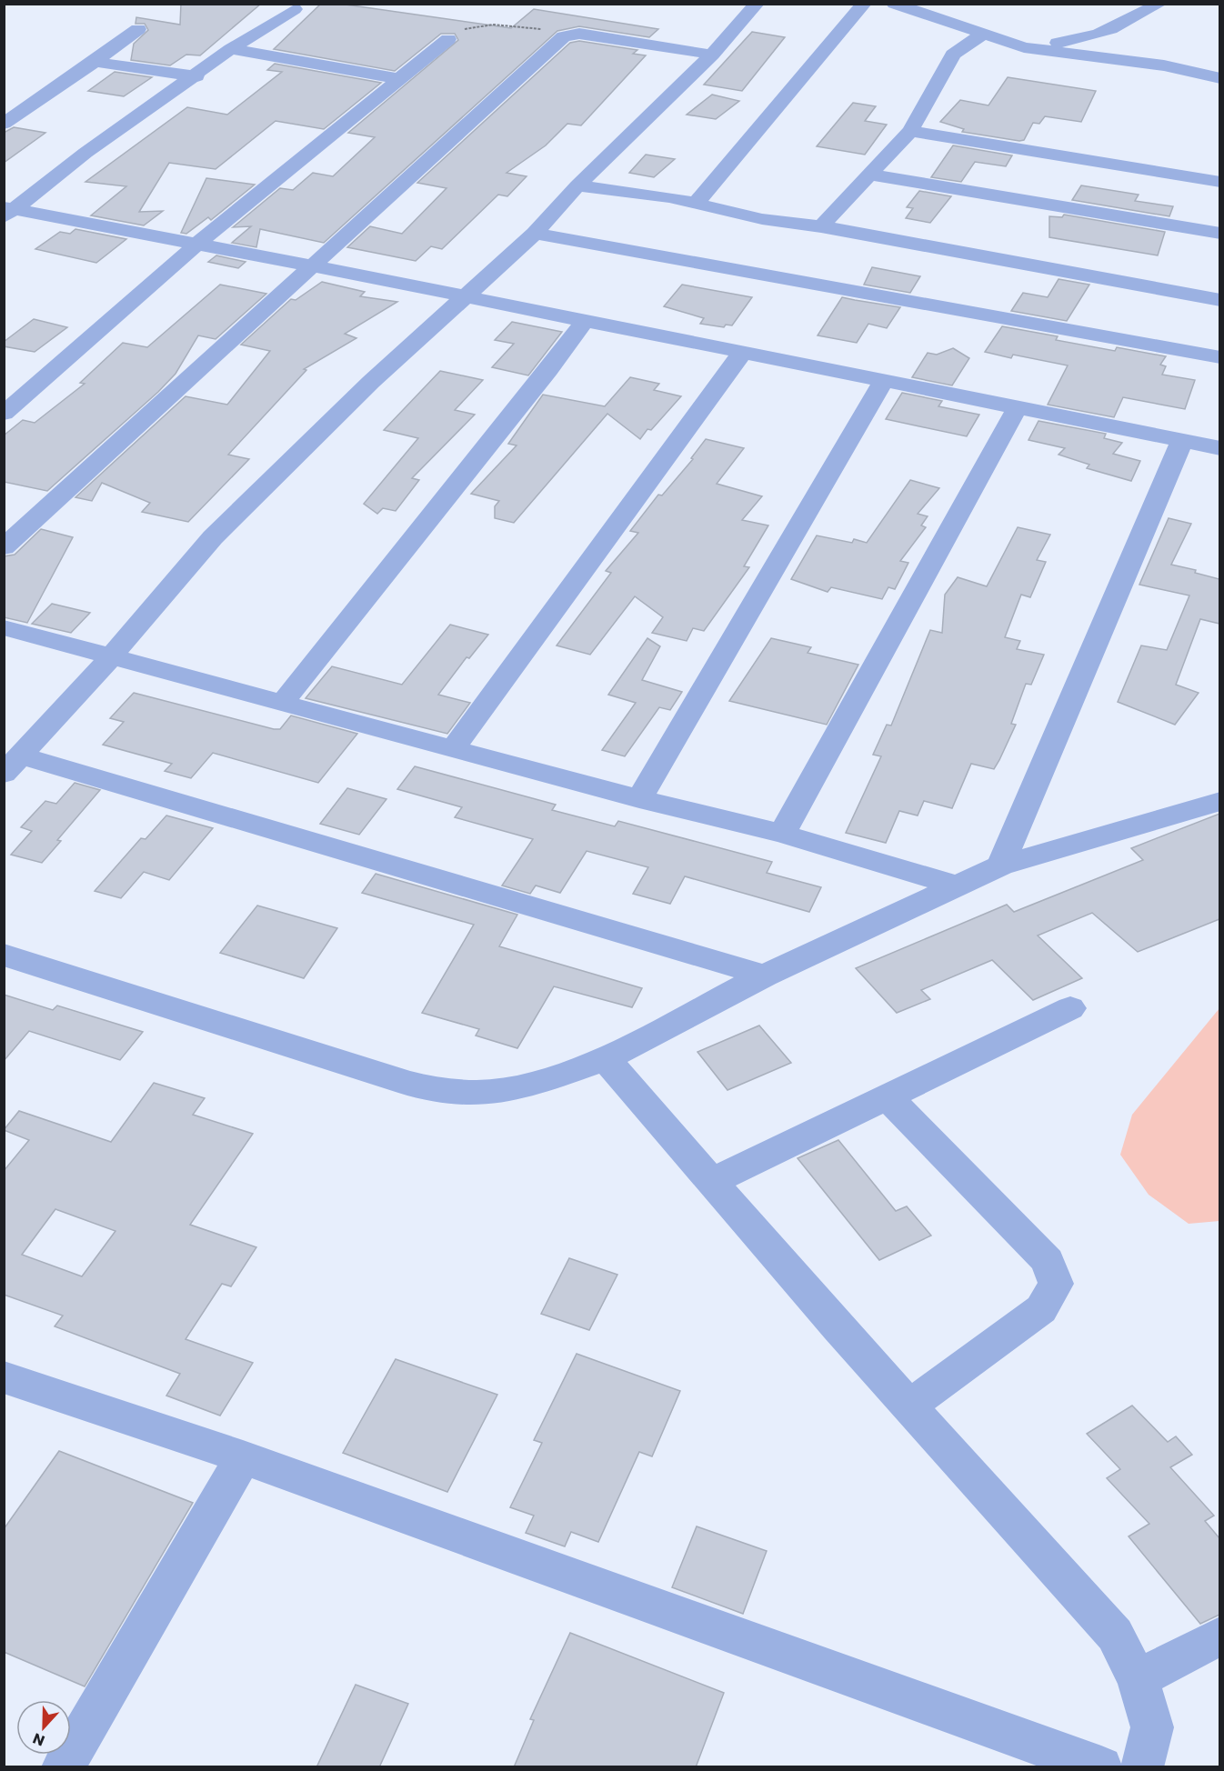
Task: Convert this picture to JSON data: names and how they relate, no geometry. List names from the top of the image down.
{
  "north": "bottom"
}
